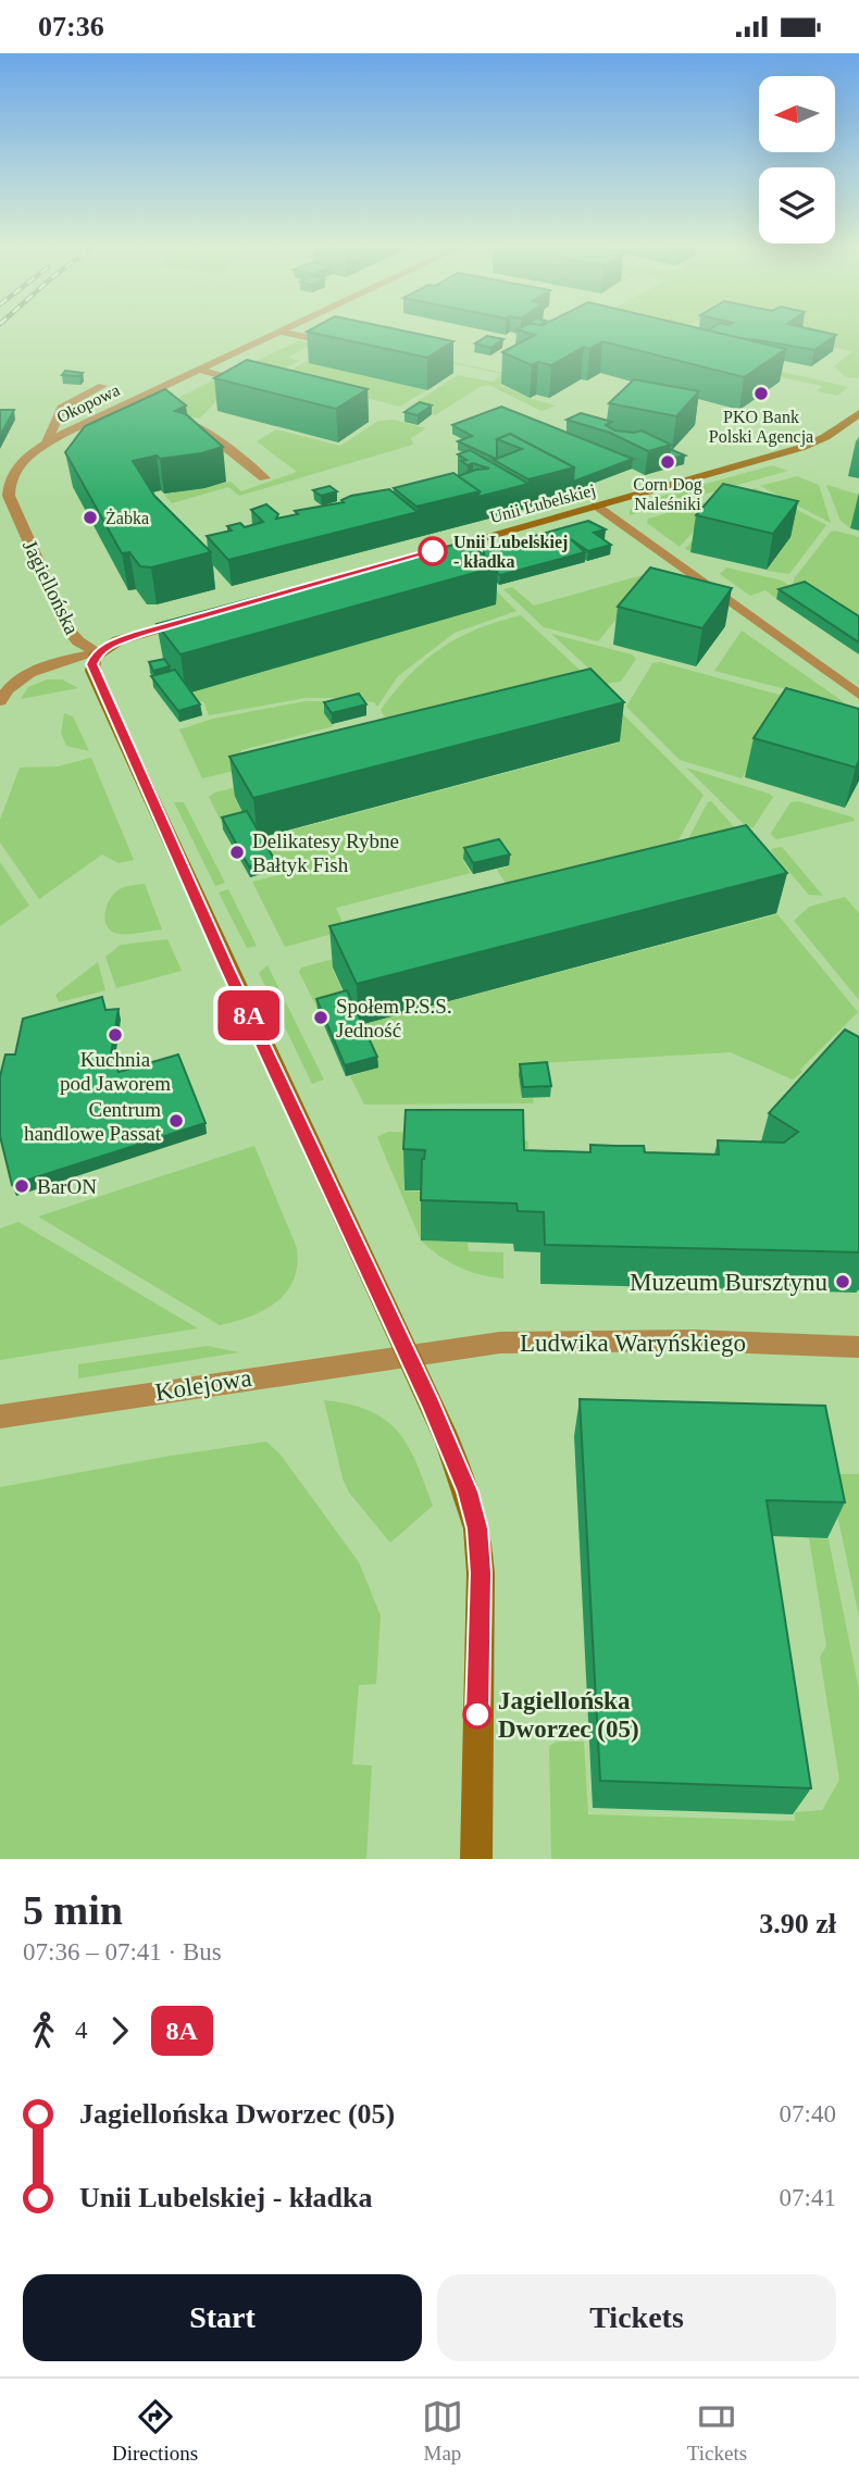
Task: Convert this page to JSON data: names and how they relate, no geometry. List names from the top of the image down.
{
  "streets": {
    "street": [
      "Okopowa",
      "Unii Lubelskiej",
      "Jagiellońska",
      "Ludwika Waryńskiego",
      "Kolejowa"
    ]
  },
  "crossings": [
    ["Okopowa", "Jagiellońska"],
    ["Jagiellońska", "Ludwika Waryńskiego"],
    ["Jagiellońska", "Kolejowa"],
    ["Ludwika Waryńskiego", "Kolejowa"]
  ],
  "places": [
    "PKO Bank Polski Agencja",
    "Corn Dog Naleśniki",
    "Żabka",
    "Unii Lubelskiej - kładka",
    "Delikatesy Rybne Bałtyk Fish",
    "Społem P.S.S. Jedność",
    "Kuchnia pod Jaworem",
    "Centrum handlowe Passat",
    "BarON",
    "Muzeum Bursztynu",
    "Jagiellońska Dworzec (05)"
  ],
  "lines": ["bus line 8A"],
  "north": "left",
  "page": {
    "status": "07:36",
    "on_map": "8A",
    "heading": ["5 min", "07:36 – 07:41 · Bus", "3.90 zł"],
    "legs": ["4", "8A"],
    "list": [
      {
        "name": "Jagiellońska Dworzec (05)",
        "value": "07:40"
      },
      {
        "name": "Unii Lubelskiej - kładka",
        "value": "07:41"
      }
    ],
    "buttons": ["Start", "Tickets"],
    "tabs": ["Directions", "Map", "Tickets"]
  }
}
